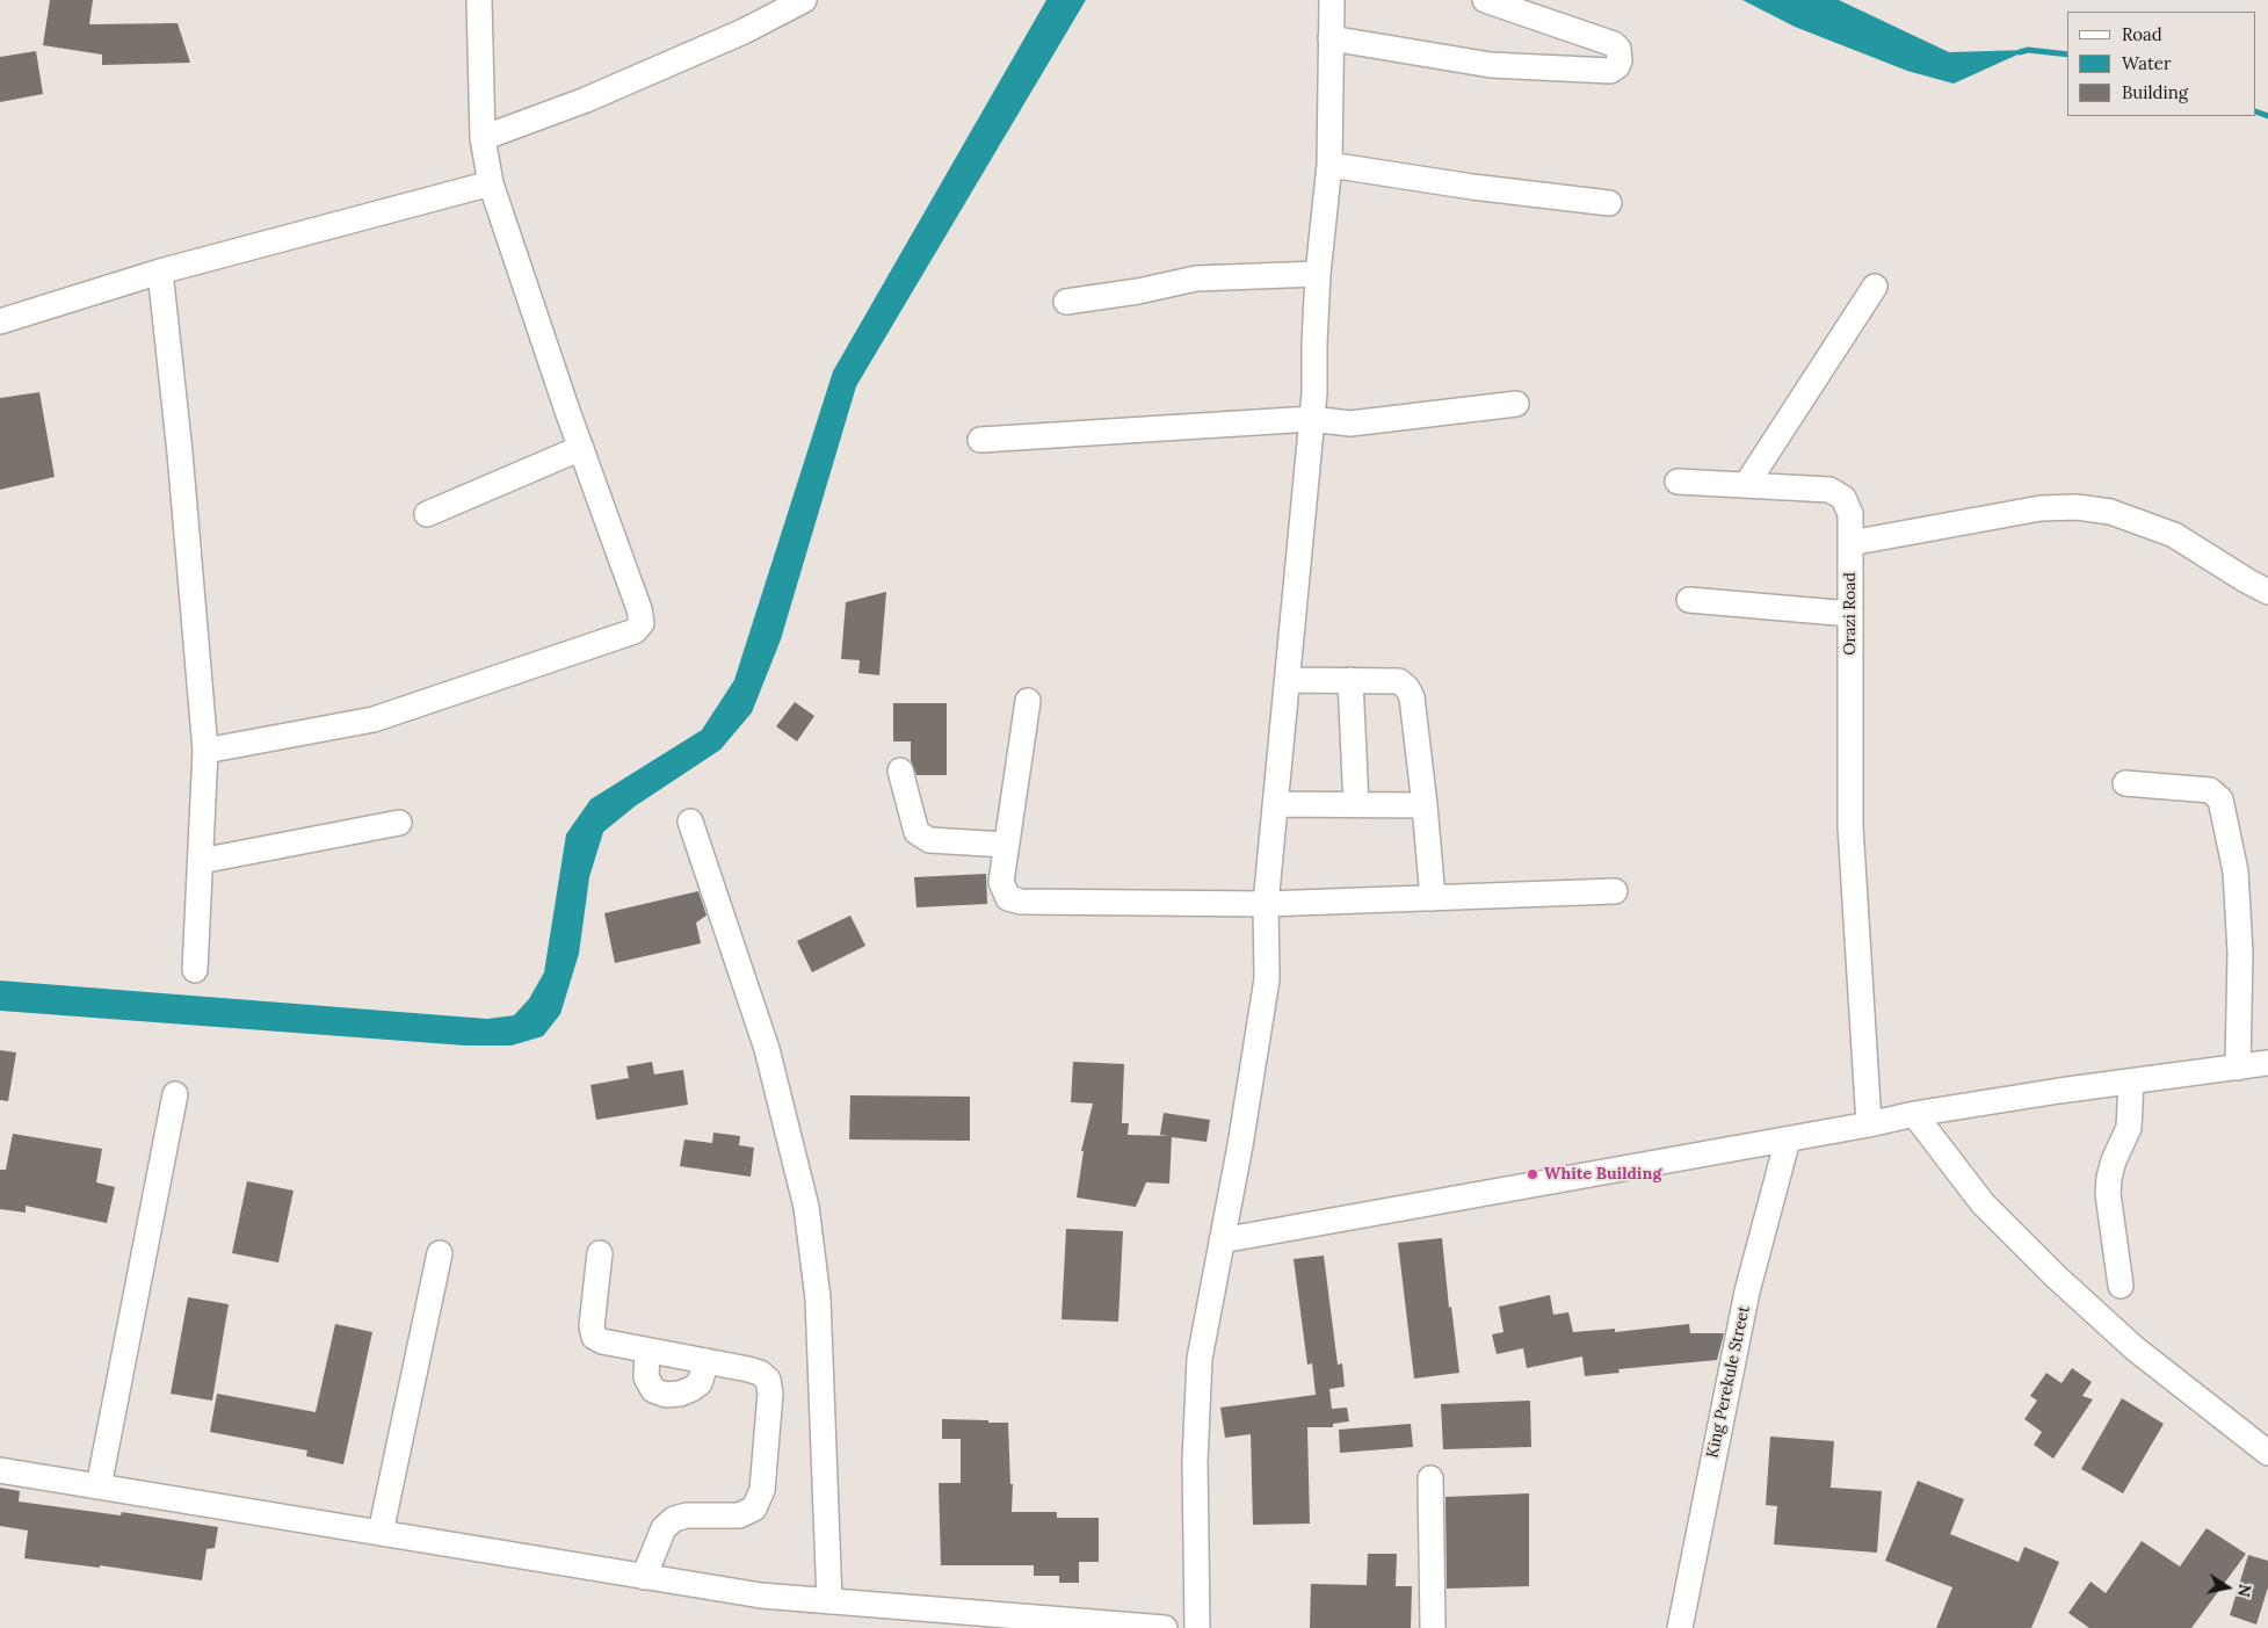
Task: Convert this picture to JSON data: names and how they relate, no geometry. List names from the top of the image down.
{
  "streets": {
    "street": ["Orazi Road", "King Perekule Street"]
  },
  "places": ["White Building"],
  "legend": ["Road", "Water", "Building"],
  "north": "right"
}
